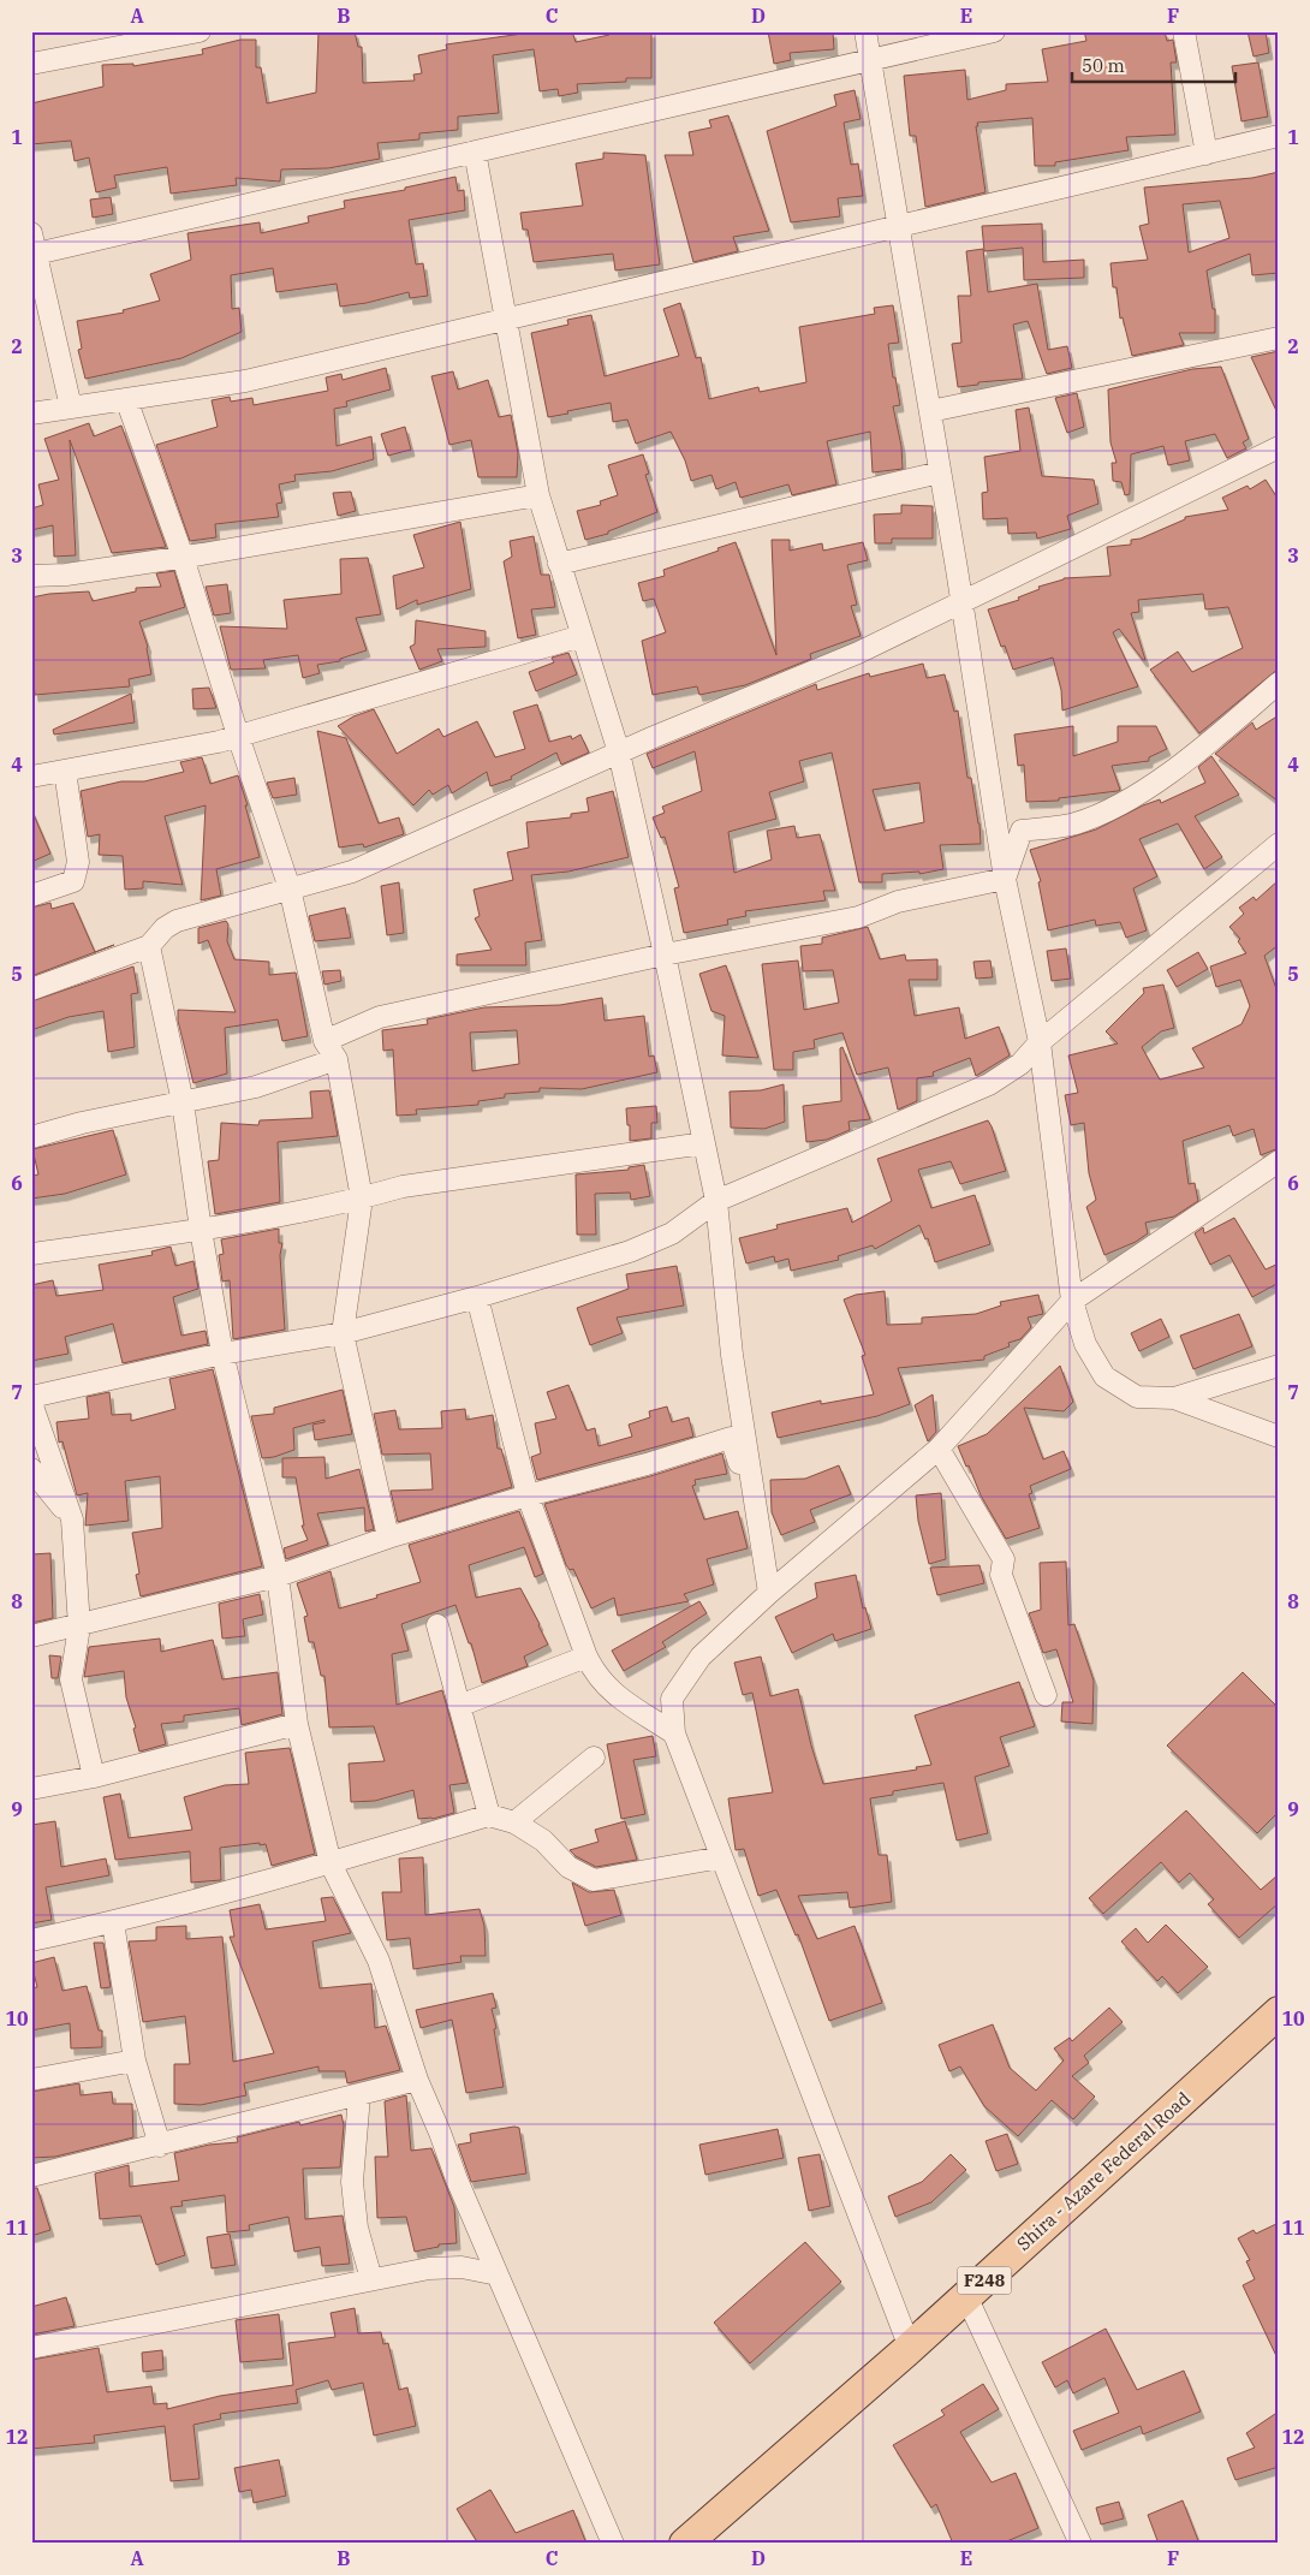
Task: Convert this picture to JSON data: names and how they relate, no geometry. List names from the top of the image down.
{
  "streets": {
    "main road": ["Shira - Azare Federal Road", "F248"]
  },
  "scale_bar": "50 m",
  "grid": {
    "columns": [
      "A",
      "B",
      "C",
      "D",
      "E",
      "F"
    ],
    "rows": [
      "1",
      "2",
      "3",
      "4",
      "5",
      "6",
      "7",
      "8",
      "9",
      "10",
      "11",
      "12"
    ]
  }
}
